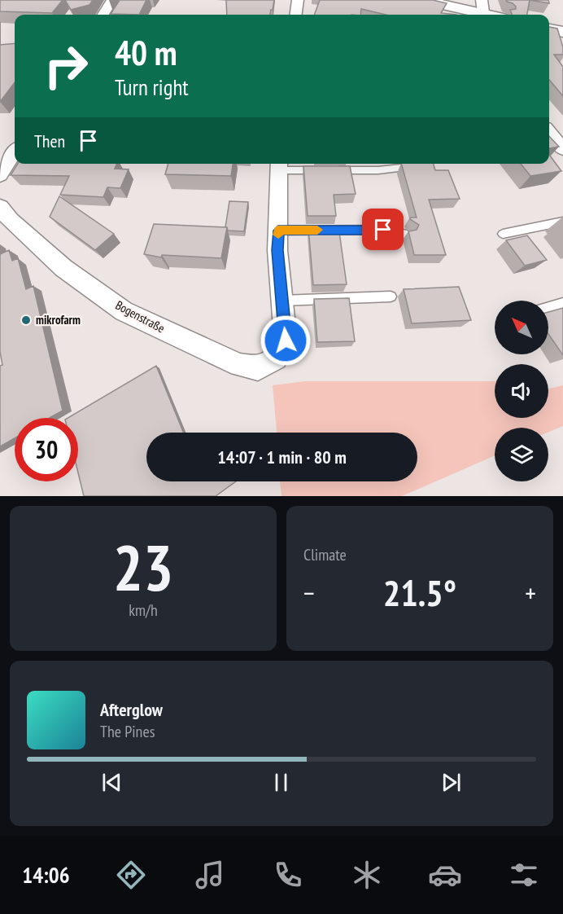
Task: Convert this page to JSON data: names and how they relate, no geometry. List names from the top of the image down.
{
  "streets": {
    "street": ["Bogenstraße"]
  },
  "places": ["mikrofarm"],
  "north": "top left",
  "page": {
    "turn": ["40 m", "Turn right"],
    "then": "Then",
    "limit": "30",
    "trip": "14:07 · 1 min · 80 m",
    "tile": [
      ["23", "km/h"],
      "Climate"
    ],
    "heat": ["−", "21.5°", "+"],
    "song": ["Afterglow", "The Pines"],
    "tabs": "14:06"
  }
}
